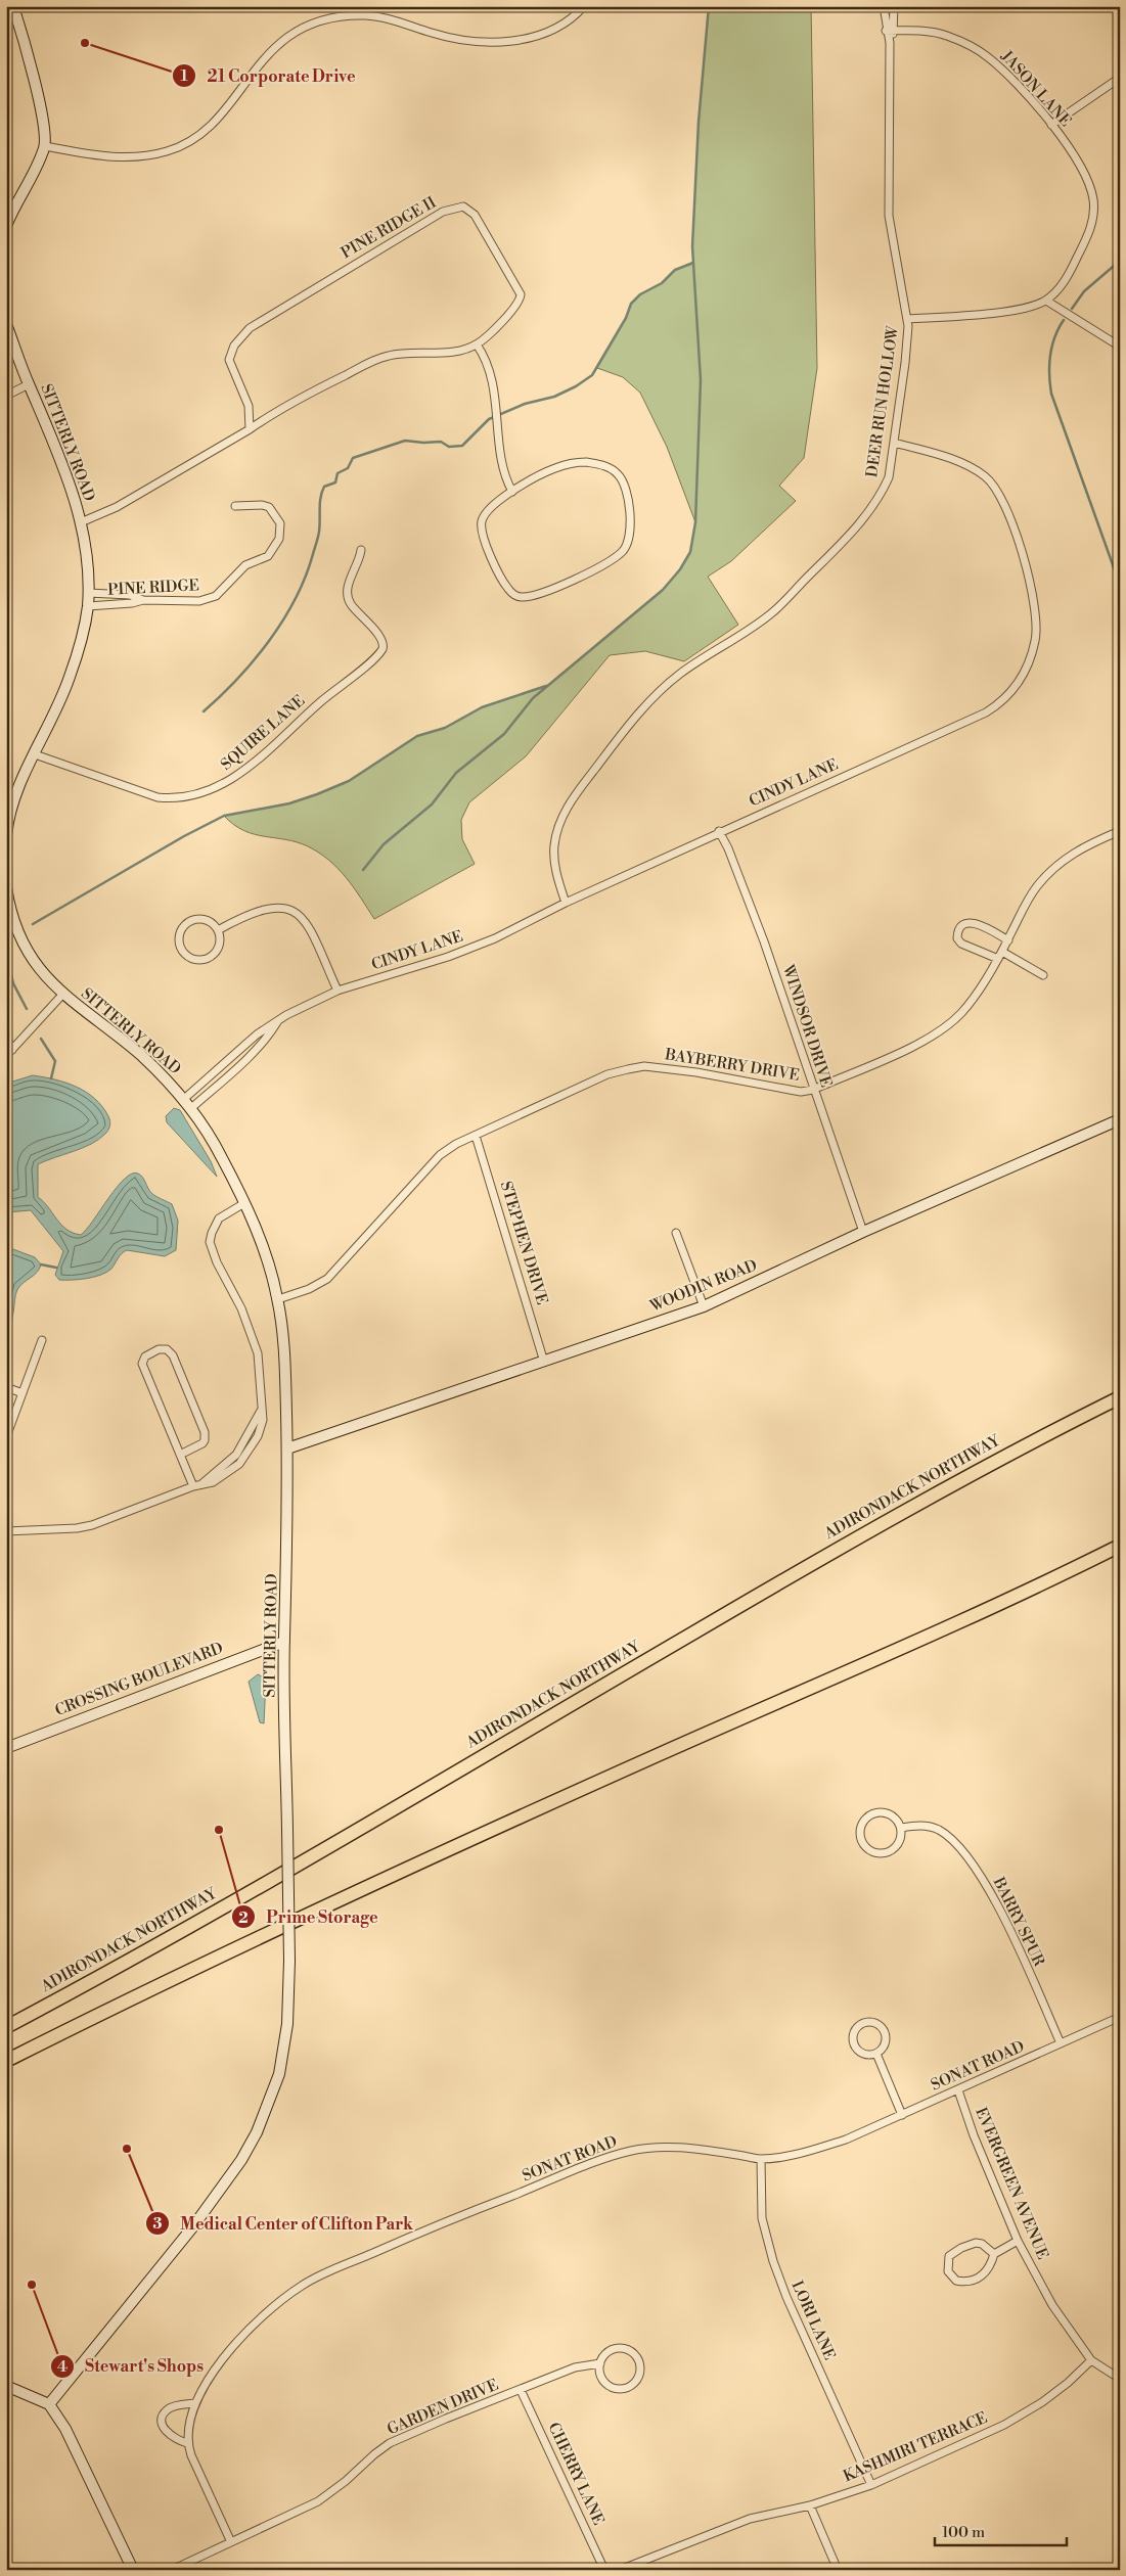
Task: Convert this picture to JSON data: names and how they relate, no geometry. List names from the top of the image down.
{
  "streets": {
    "highway": ["ADIRONDACK NORTHWAY"],
    "street": [
      "JASON LANE",
      "PINE RIDGE II",
      "DEER RUN HOLLOW",
      "SITTERLY ROAD",
      "PINE RIDGE",
      "SQUIRE LANE",
      "CINDY LANE",
      "WINDSOR DRIVE",
      "BAYBERRY DRIVE",
      "STEPHEN DRIVE",
      "WOODIN ROAD",
      "CROSSING BOULEVARD",
      "BARRY SPUR",
      "SONAT ROAD",
      "EVERGREEN AVENUE",
      "LORI LANE",
      "GARDEN DRIVE",
      "KASHMIRI TERRACE",
      "CHERRY LANE"
    ]
  },
  "crossings": [
    ["JASON LANE", "DEER RUN HOLLOW"],
    ["PINE RIDGE II", "SITTERLY ROAD"],
    ["DEER RUN HOLLOW", "CINDY LANE"],
    ["SITTERLY ROAD", "PINE RIDGE"],
    ["SITTERLY ROAD", "SQUIRE LANE"],
    ["SITTERLY ROAD", "CINDY LANE"],
    ["SITTERLY ROAD", "BAYBERRY DRIVE"],
    ["SITTERLY ROAD", "WOODIN ROAD"],
    ["SITTERLY ROAD", "CROSSING BOULEVARD"],
    ["CINDY LANE", "WINDSOR DRIVE"],
    ["WINDSOR DRIVE", "BAYBERRY DRIVE"],
    ["WINDSOR DRIVE", "WOODIN ROAD"],
    ["BAYBERRY DRIVE", "STEPHEN DRIVE"],
    ["STEPHEN DRIVE", "WOODIN ROAD"],
    ["BARRY SPUR", "SONAT ROAD"],
    ["SONAT ROAD", "EVERGREEN AVENUE"],
    ["SONAT ROAD", "LORI LANE"],
    ["EVERGREEN AVENUE", "KASHMIRI TERRACE"],
    ["LORI LANE", "KASHMIRI TERRACE"],
    ["GARDEN DRIVE", "CHERRY LANE"]
  ],
  "places": [
    "21 Corporate Drive",
    "Prime Storage",
    "Medical Center of Clifton Park",
    "Stewart's Shops"
  ],
  "scale_bar": "100 m"
}
